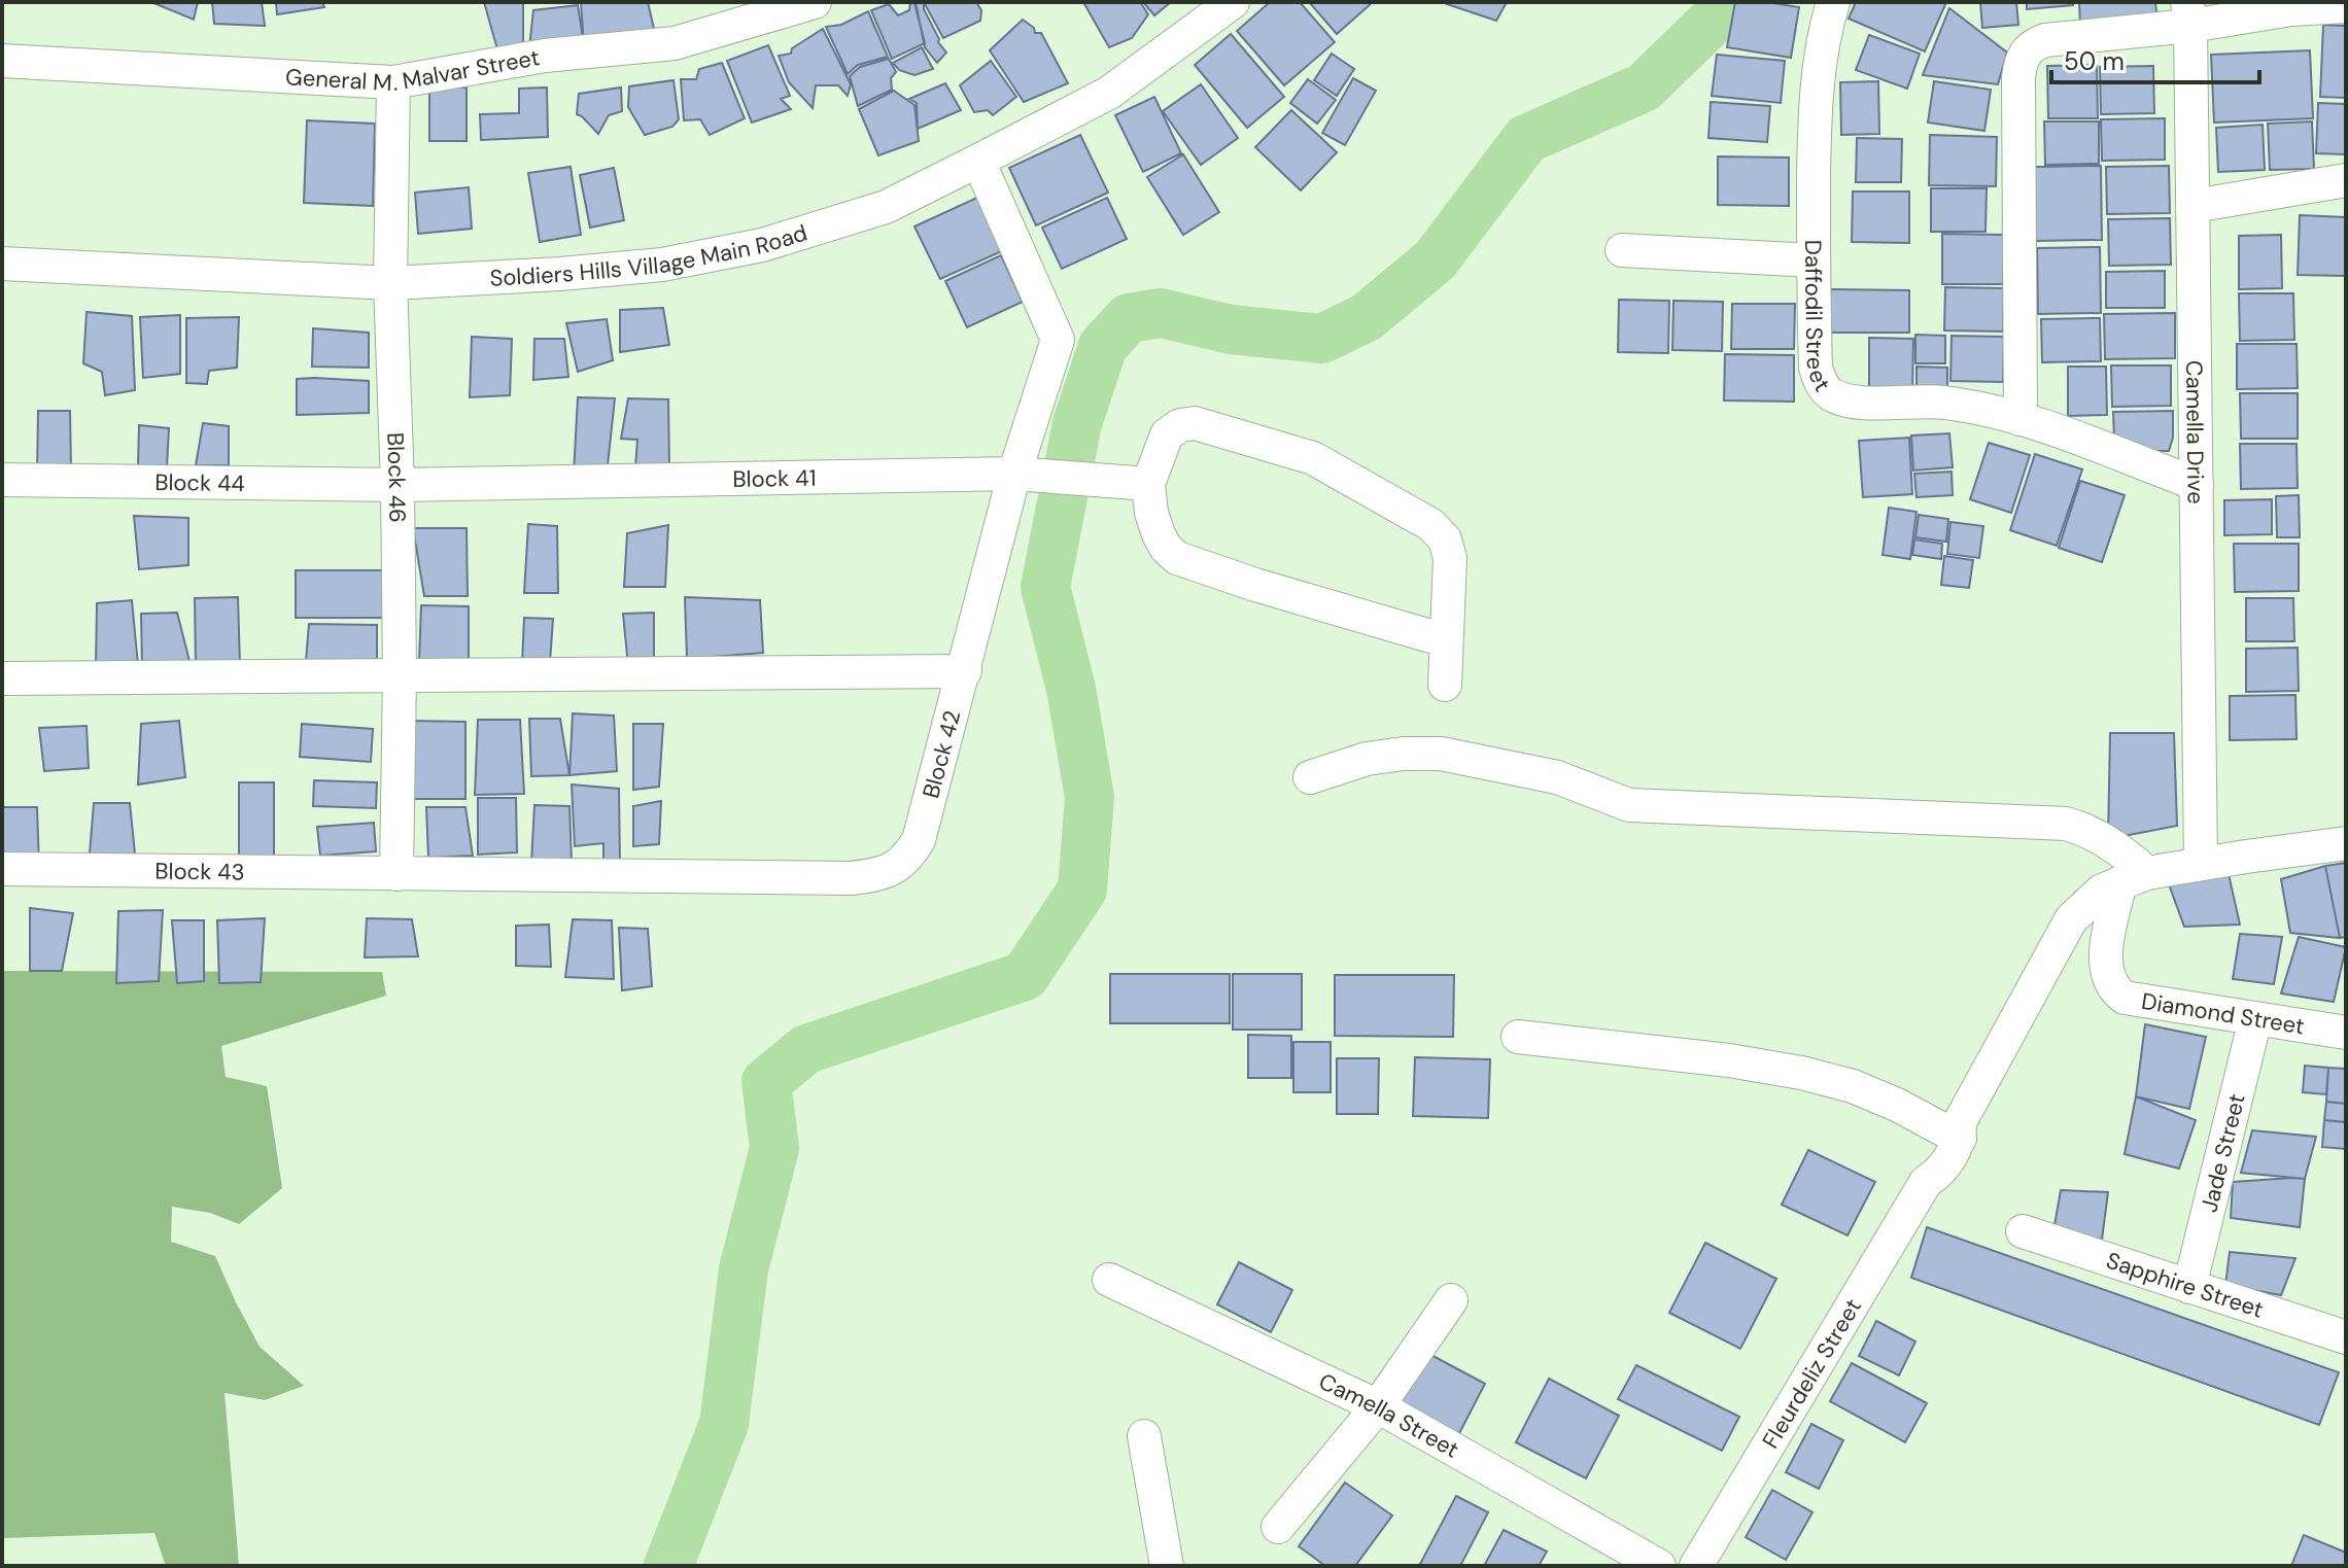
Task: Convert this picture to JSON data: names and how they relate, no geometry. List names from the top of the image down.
{
  "streets": {
    "street": [
      "General M. Malvar Street",
      "Soldiers Hills Village Main Road",
      "Daffodil Street",
      "Camella Drive",
      "Block 46",
      "Block 41",
      "Block 44",
      "Block 42",
      "Block 43",
      "Diamond Street",
      "Jade Street",
      "Sapphire Street",
      "Fleurdeliz Street",
      "Camella Street"
    ]
  },
  "crossings": [
    ["General M. Malvar Street", "Block 46"],
    ["Soldiers Hills Village Main Road", "Block 46"],
    ["Soldiers Hills Village Main Road", "Block 42"],
    ["Daffodil Street", "Camella Drive"],
    ["Camella Drive", "Fleurdeliz Street"],
    ["Block 46", "Block 41"],
    ["Block 46", "Block 44"],
    ["Block 46", "Block 42"],
    ["Block 46", "Block 43"],
    ["Block 41", "Block 44"],
    ["Block 41", "Block 42"],
    ["Block 42", "Block 43"],
    ["Diamond Street", "Jade Street"],
    ["Diamond Street", "Fleurdeliz Street"],
    ["Jade Street", "Sapphire Street"]
  ],
  "scale_bar": "50 m"
}
